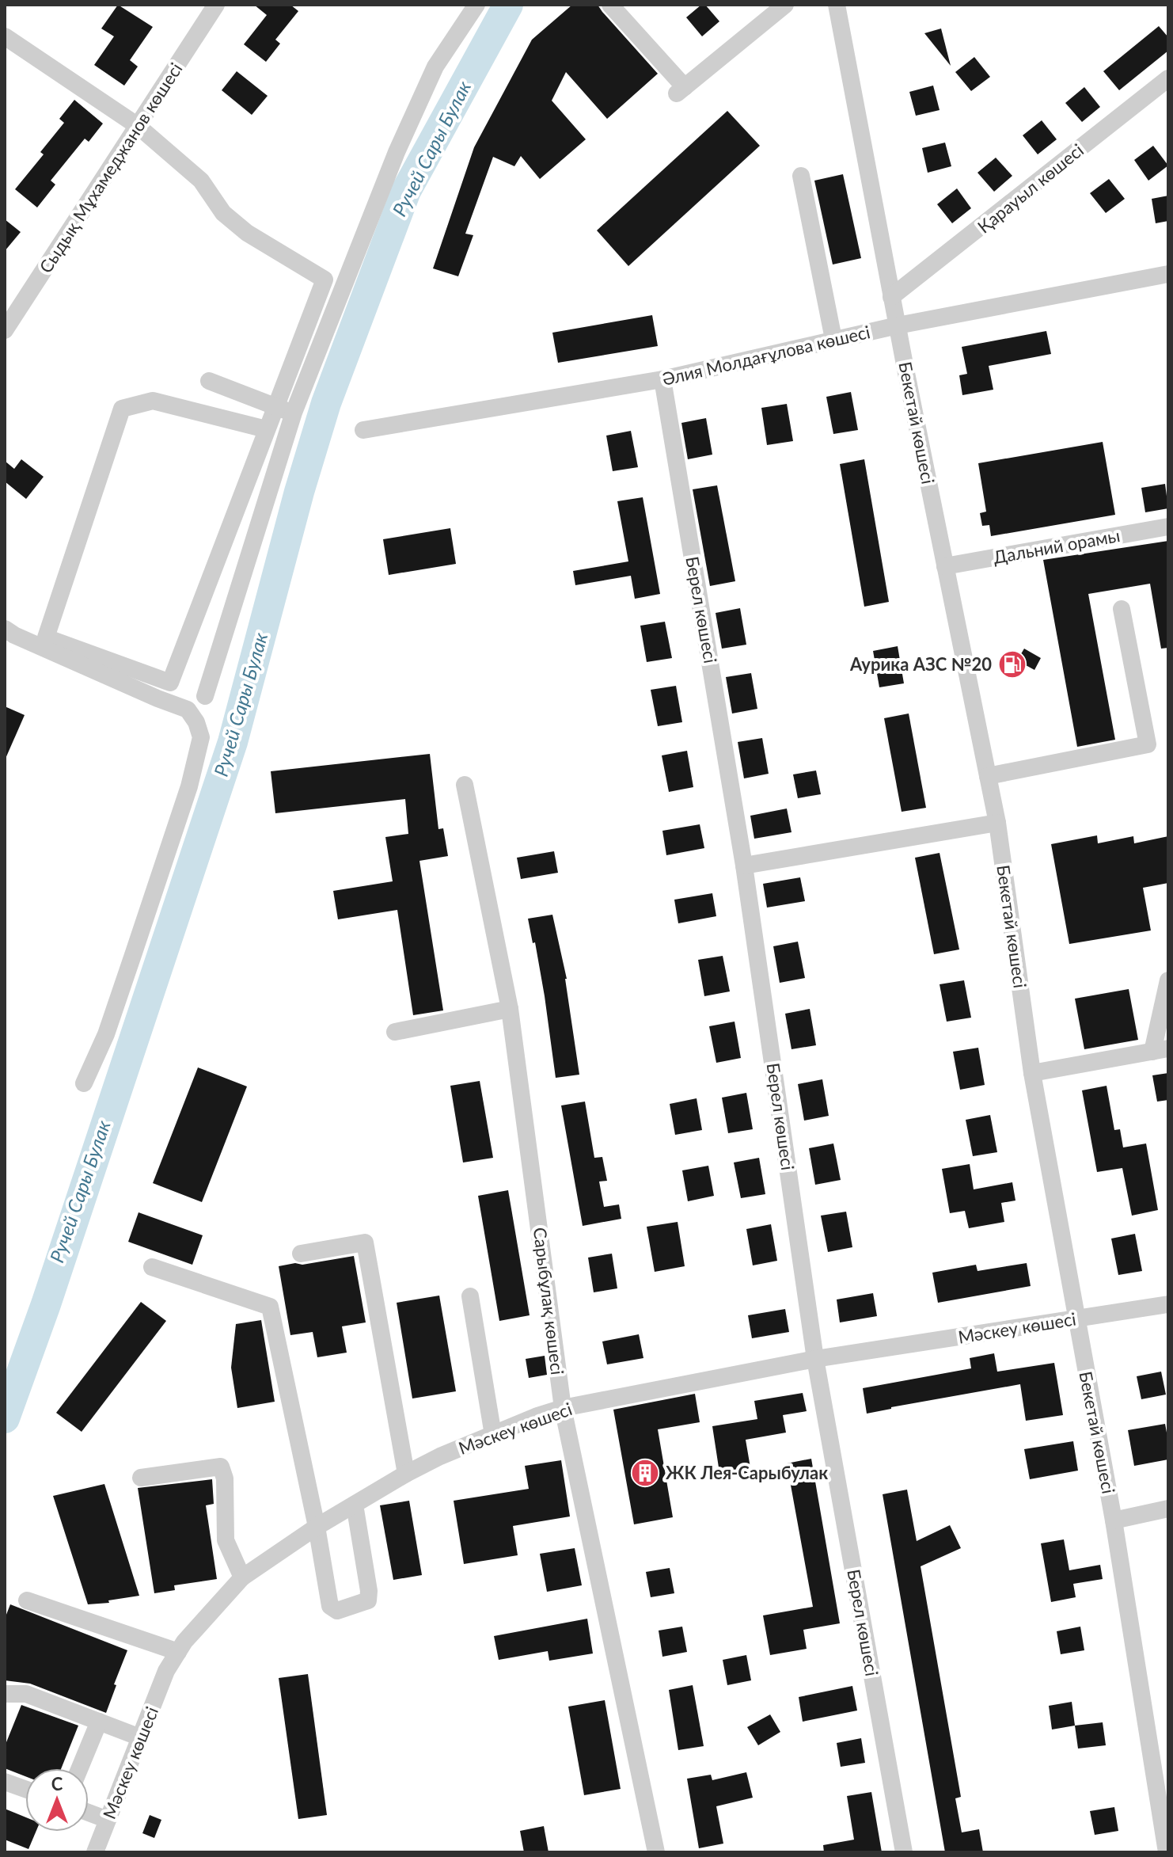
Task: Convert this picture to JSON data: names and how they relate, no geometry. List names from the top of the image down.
{
  "streets": {
    "street": [
      "Сыдық Мұхамеджанов көшесі",
      "Қарауыл көшесі",
      "Әлия Молдағұлова көшесі",
      "Бекетай көшесі",
      "Дальний орамы",
      "Берел көшесі",
      "Сарыбұлақ көшесі",
      "Мәскеу көшесі"
    ]
  },
  "crossings": [
    ["Қарауыл көшесі", "Бекетай көшесі"],
    ["Әлия Молдағұлова көшесі", "Бекетай көшесі"],
    ["Әлия Молдағұлова көшесі", "Берел көшесі"],
    ["Бекетай көшесі", "Дальний орамы"],
    ["Бекетай көшесі", "Мәскеу көшесі"],
    ["Берел көшесі", "Мәскеу көшесі"],
    ["Сарыбұлақ көшесі", "Мәскеу көшесі"]
  ],
  "water": ["Ручей Сары Булак"],
  "places": {
    "fuel station": ["Аурика АЗС №20"],
    "building": ["ЖК Лея-Сарыбулак"]
  },
  "north": "top"
}
